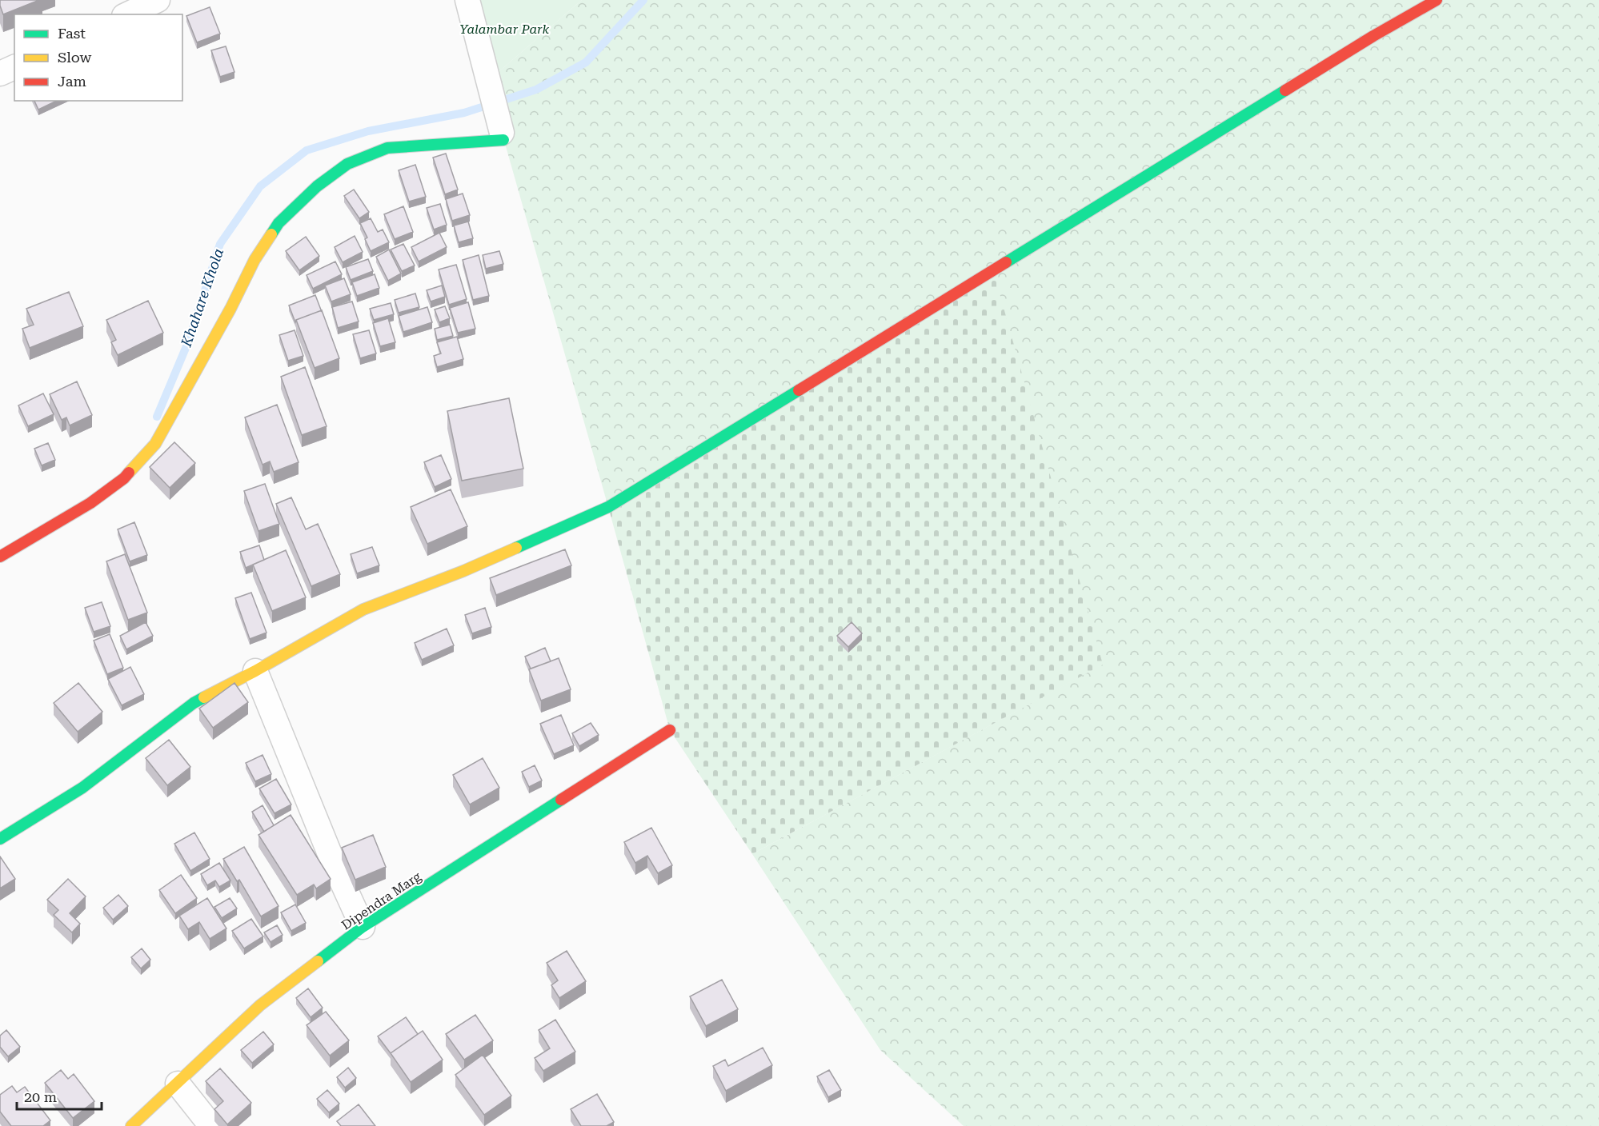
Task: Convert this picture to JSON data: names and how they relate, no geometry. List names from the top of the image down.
{
  "streets": {
    "street": ["Dipendra Marg"]
  },
  "water": ["Khahare Khola"],
  "parks": ["Yalambar Park"],
  "legend": ["Fast", "Slow", "Jam"],
  "scale_bar": "20 m"
}
